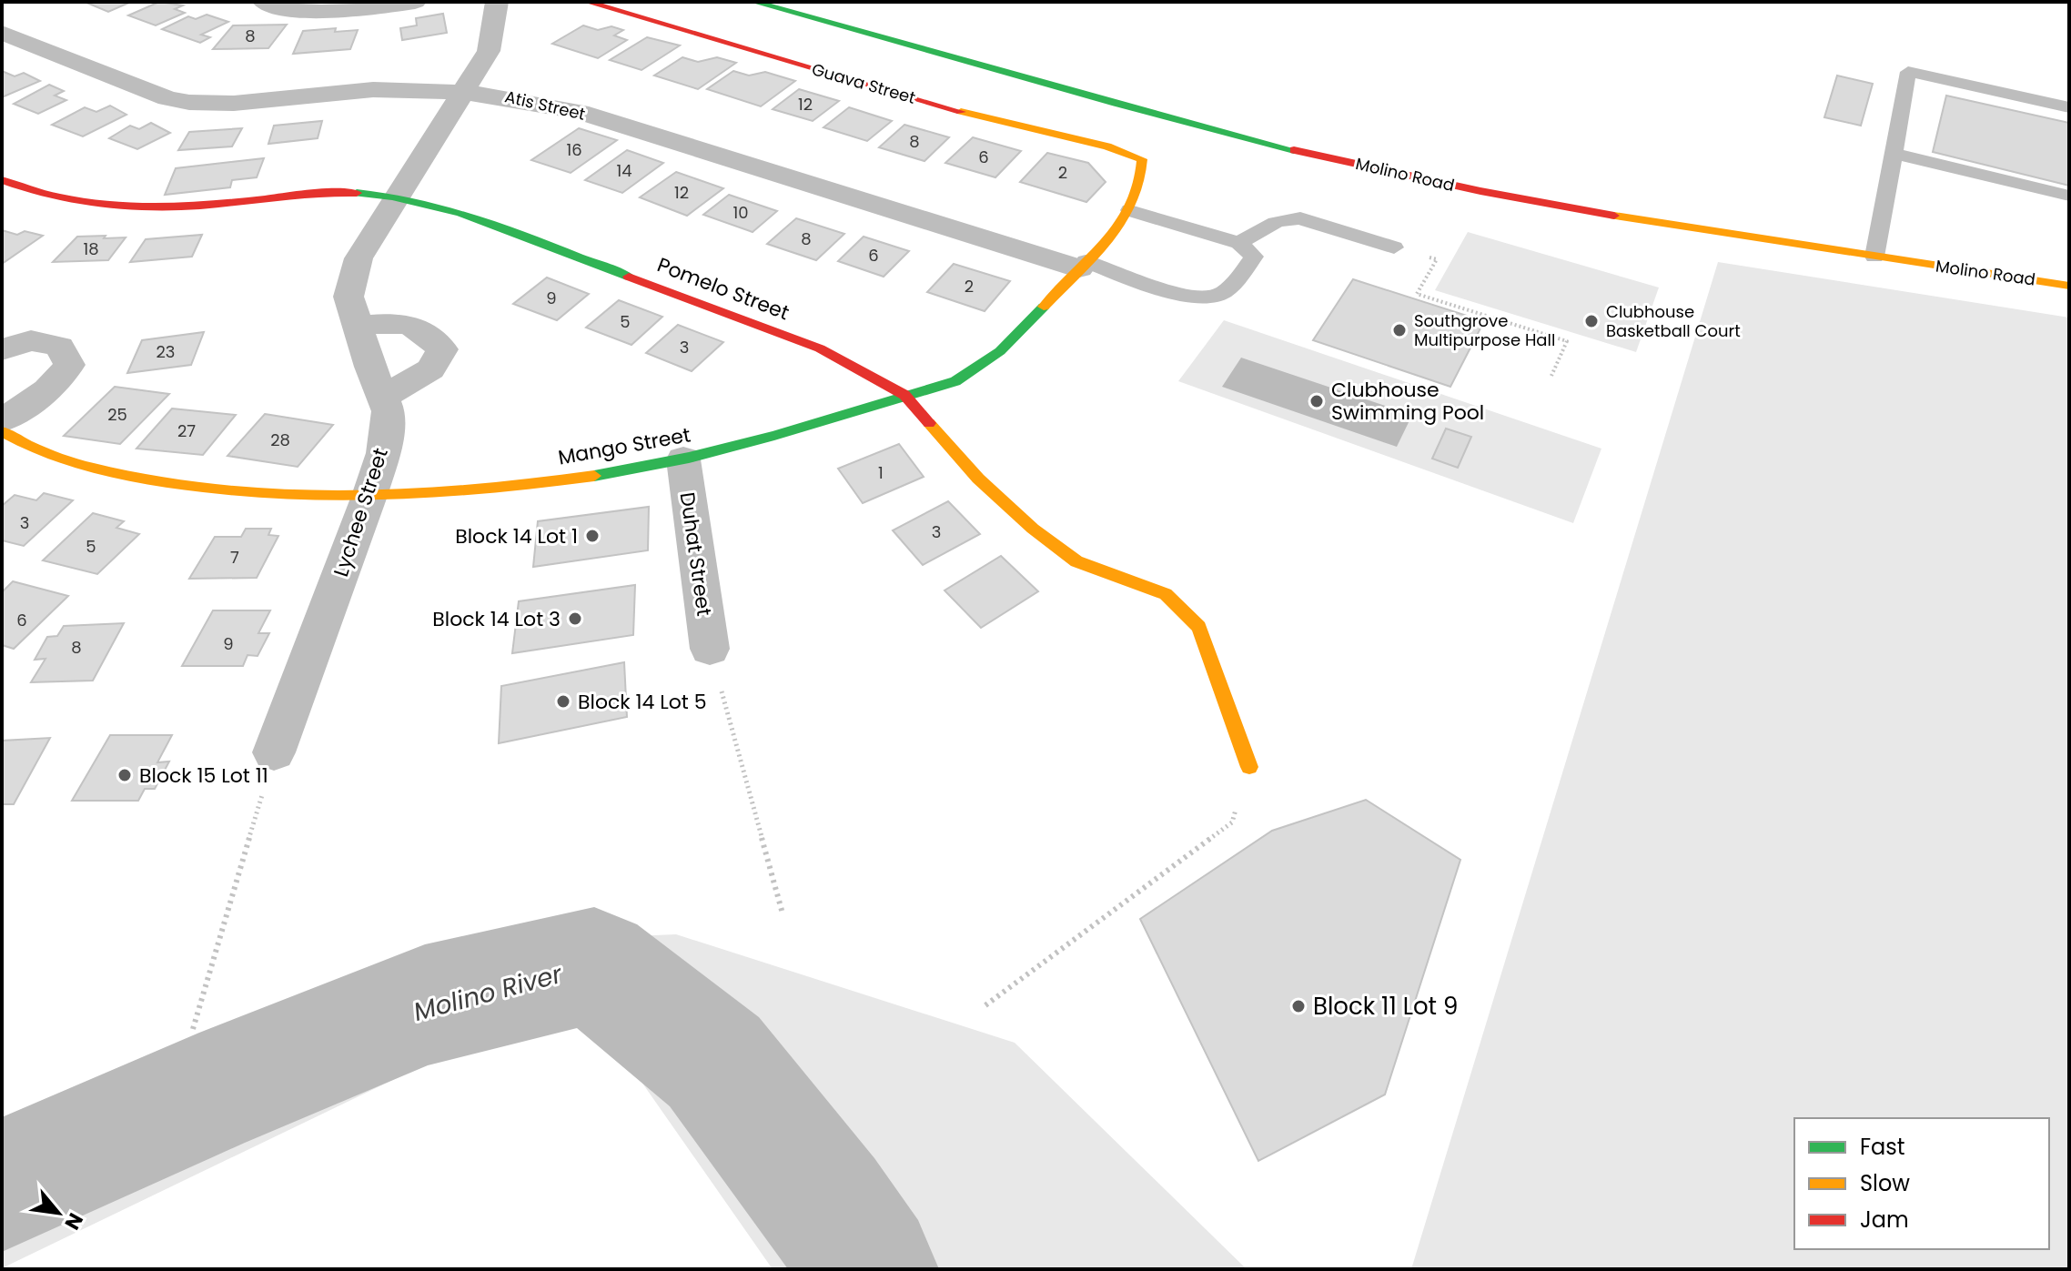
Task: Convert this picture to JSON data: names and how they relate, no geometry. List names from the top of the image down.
{
  "streets": {
    "street": [
      "Guava Street",
      "Atis Street",
      "Molino Road",
      "Pomelo Street",
      "Mango Street",
      "Lychee Street",
      "Duhat Street"
    ]
  },
  "crossings": [
    ["Guava Street", "Mango Street"],
    ["Atis Street", "Mango Street"],
    ["Atis Street", "Lychee Street"],
    ["Pomelo Street", "Mango Street"],
    ["Pomelo Street", "Lychee Street"],
    ["Mango Street", "Lychee Street"],
    ["Mango Street", "Duhat Street"]
  ],
  "water": ["Molino River"],
  "places": [
    "Clubhouse Basketball Court",
    "Southgrove Multipurpose Hall",
    "Clubhouse Swimming Pool",
    "Block 14 Lot 1",
    "Block 14 Lot 3",
    "Block 14 Lot 5",
    "Block 15 Lot 11",
    "Block 11 Lot 9"
  ],
  "house_numbers": [
    "8",
    "12",
    "8",
    "16",
    "6",
    "14",
    "2",
    "12",
    "10",
    "8",
    "18",
    "6",
    "2",
    "9",
    "5",
    "3",
    "23",
    "25",
    "27",
    "28",
    "1",
    "3",
    "3",
    "5",
    "7",
    "6",
    "9",
    "8"
  ],
  "legend": ["Fast", "Slow", "Jam"],
  "north": "bottom right"
}
